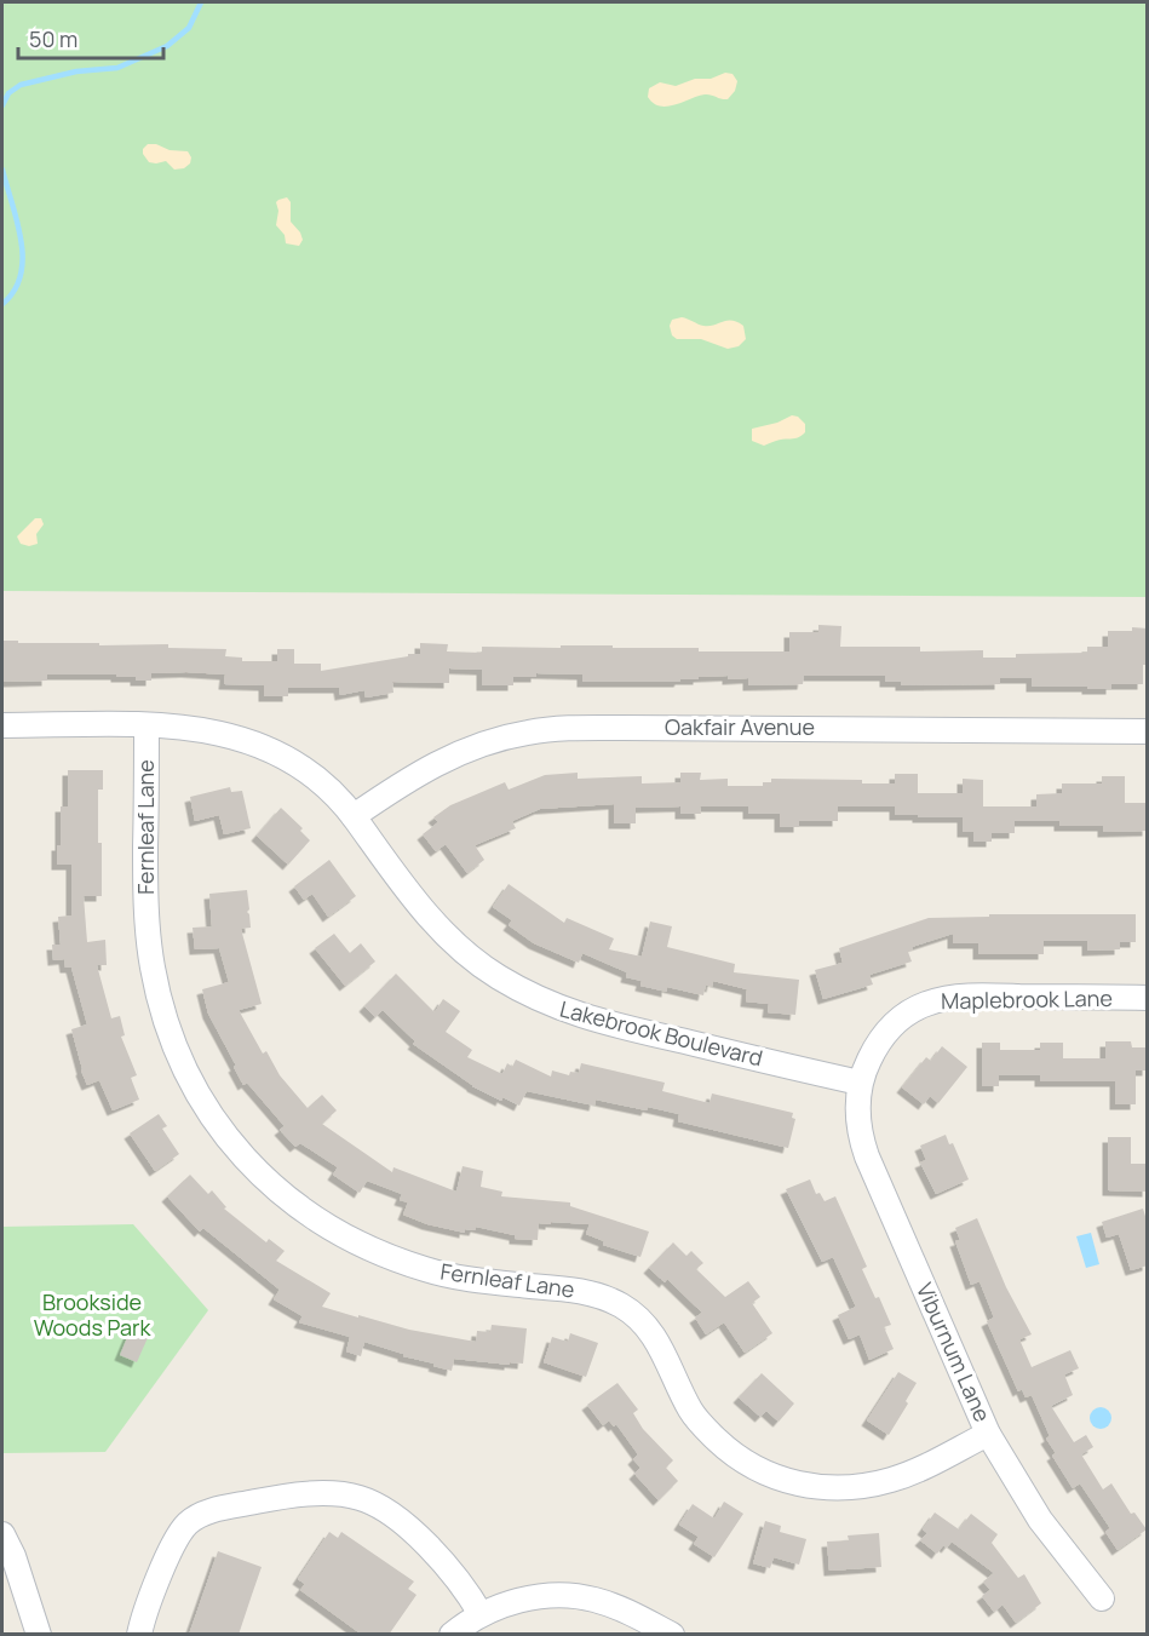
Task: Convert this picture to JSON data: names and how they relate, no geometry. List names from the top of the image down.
{
  "streets": {
    "street": [
      "Oakfair Avenue",
      "Fernleaf Lane",
      "Maplebrook Lane",
      "Lakebrook Boulevard",
      "Viburnum Lane"
    ]
  },
  "crossings": [
    ["Oakfair Avenue", "Lakebrook Boulevard"],
    ["Fernleaf Lane", "Lakebrook Boulevard"],
    ["Fernleaf Lane", "Viburnum Lane"],
    ["Maplebrook Lane", "Lakebrook Boulevard"],
    ["Maplebrook Lane", "Viburnum Lane"],
    ["Lakebrook Boulevard", "Viburnum Lane"]
  ],
  "parks": ["Brookside Woods Park"],
  "scale_bar": "50 m"
}
